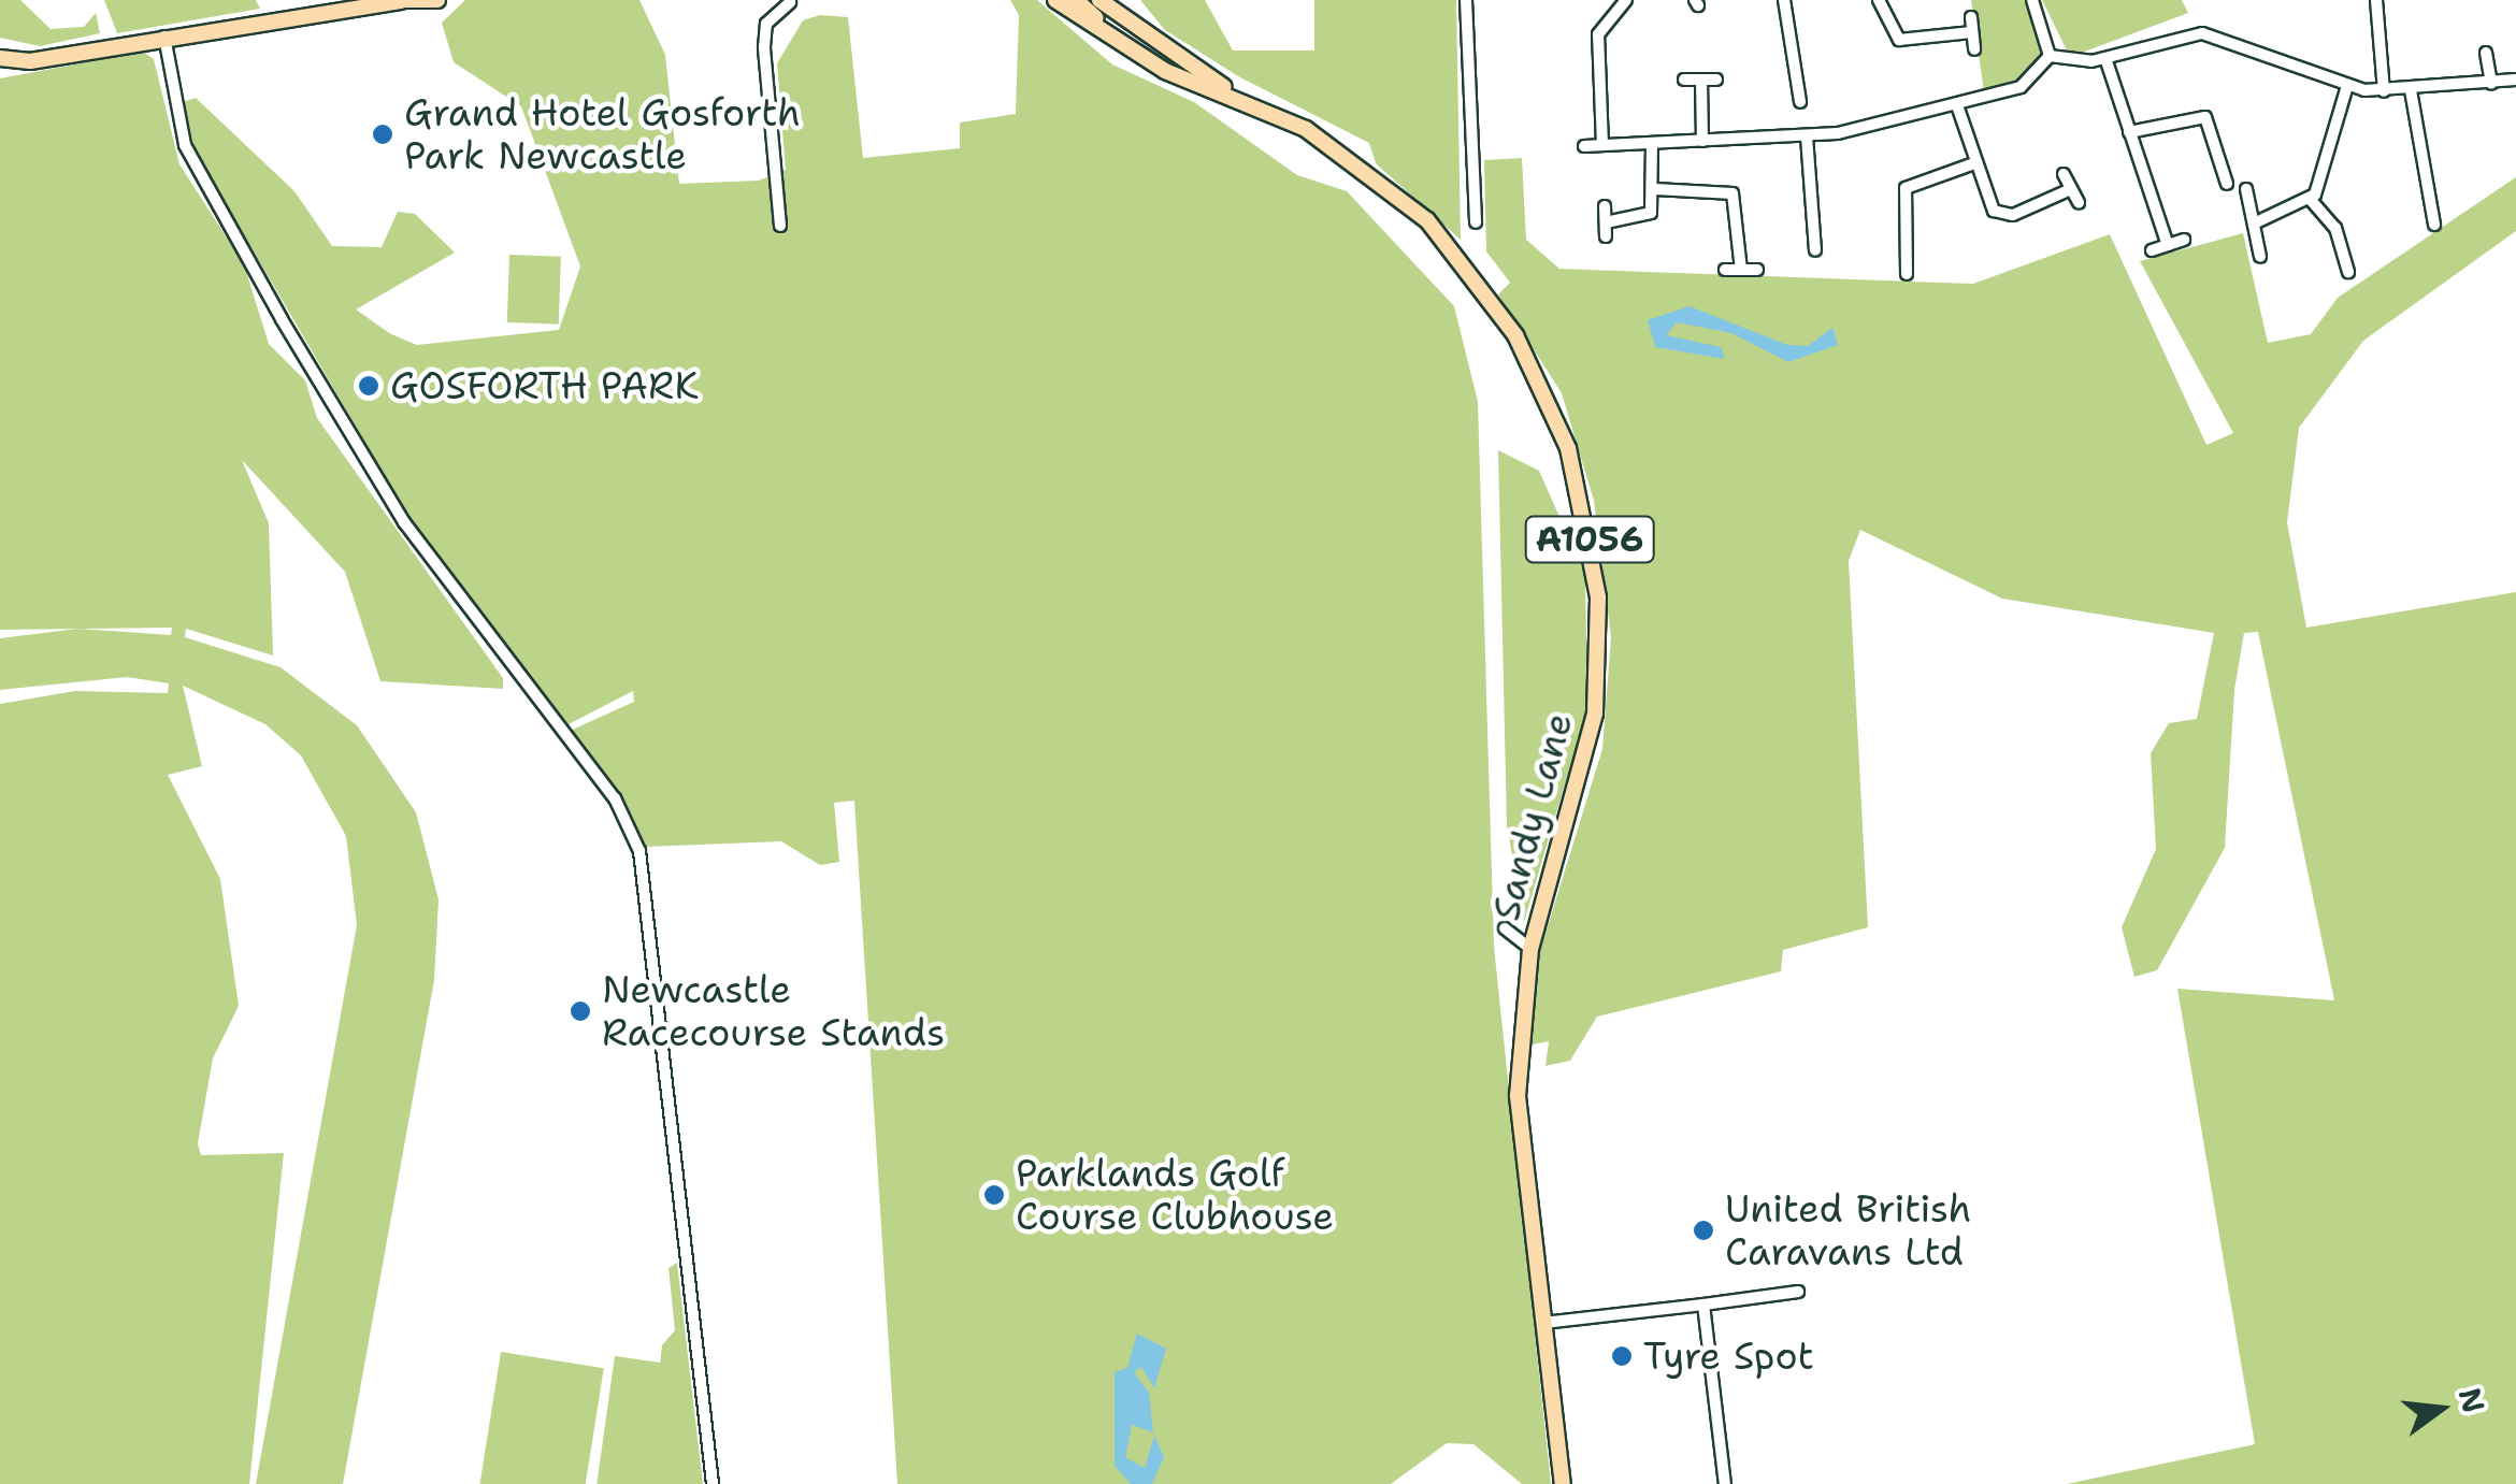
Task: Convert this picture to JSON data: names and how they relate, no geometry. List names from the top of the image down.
{
  "streets": {
    "main road": ["A1056", "Sandy Lane"]
  },
  "places": [
    "Grand Hotel Gosforth Park Newcastle",
    "GOSFORTH PARK",
    "Newcastle Racecourse Stands",
    "Parklands Golf Course Clubhouse",
    "United British Caravans Ltd",
    "Tyre Spot"
  ],
  "north": "right"
}
